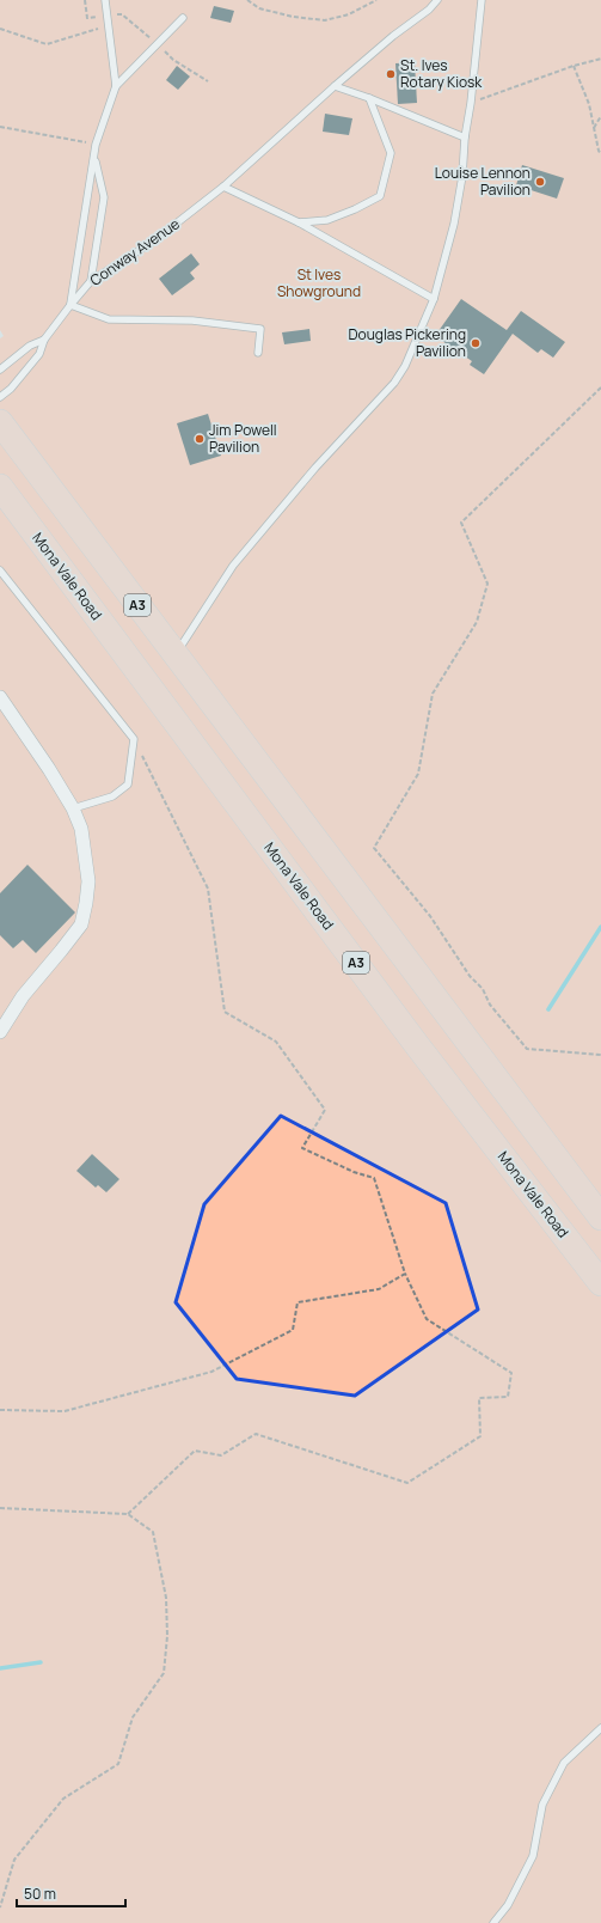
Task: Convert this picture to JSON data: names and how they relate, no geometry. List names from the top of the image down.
{
  "streets": {
    "highway": ["Mona Vale Road", "A3"],
    "lane": ["Conway Avenue"]
  },
  "parks": ["St Ives Showground"],
  "places": [
    "St. Ives Rotary Kiosk",
    "Louise Lennon Pavilion",
    "Douglas Pickering Pavilion",
    "Jim Powell Pavilion"
  ],
  "scale_bar": "50 m"
}
